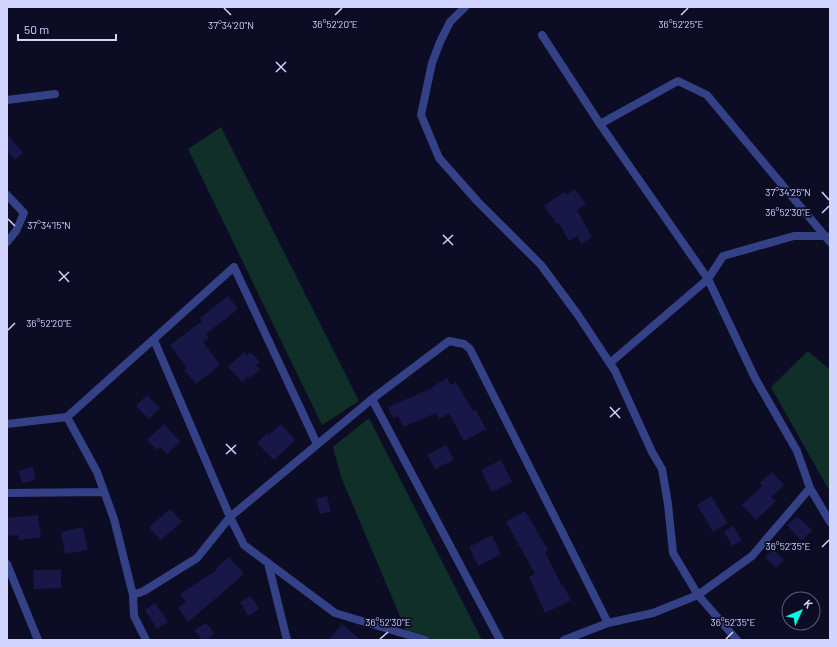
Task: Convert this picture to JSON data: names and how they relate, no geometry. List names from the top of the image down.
{
  "scale_bar": "50 m",
  "north": "top right",
  "coordinates": [
    "36°52'20\"E",
    "36°52'25\"E",
    "37°34'20\"N",
    "37°34'25\"N",
    "36°52'30\"E",
    "37°34'15\"N",
    "36°52'35\"E"
  ]
}
